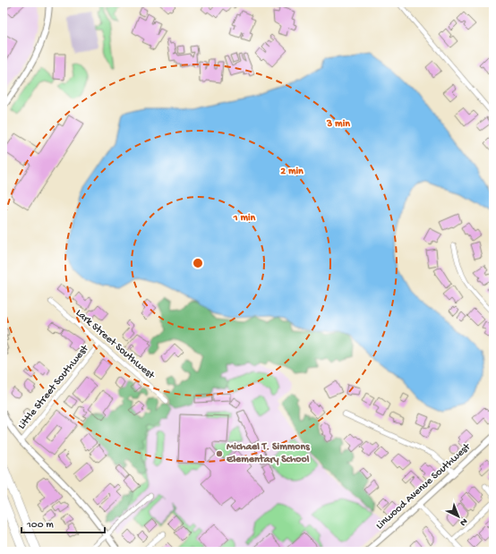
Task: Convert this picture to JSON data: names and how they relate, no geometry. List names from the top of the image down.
{
  "streets": {
    "street": ["Lark Street Southwest", "Little Street Southwest", "Linwood Avenue Southwest"]
  },
  "crossings": [
    ["Lark Street Southwest", "Little Street Southwest"]
  ],
  "places": ["Michael T. Simmons Elementary School"],
  "scale_bar": "100 m",
  "north": "bottom right",
  "rings": ["3 min", "2 min", "1 min"]
}
